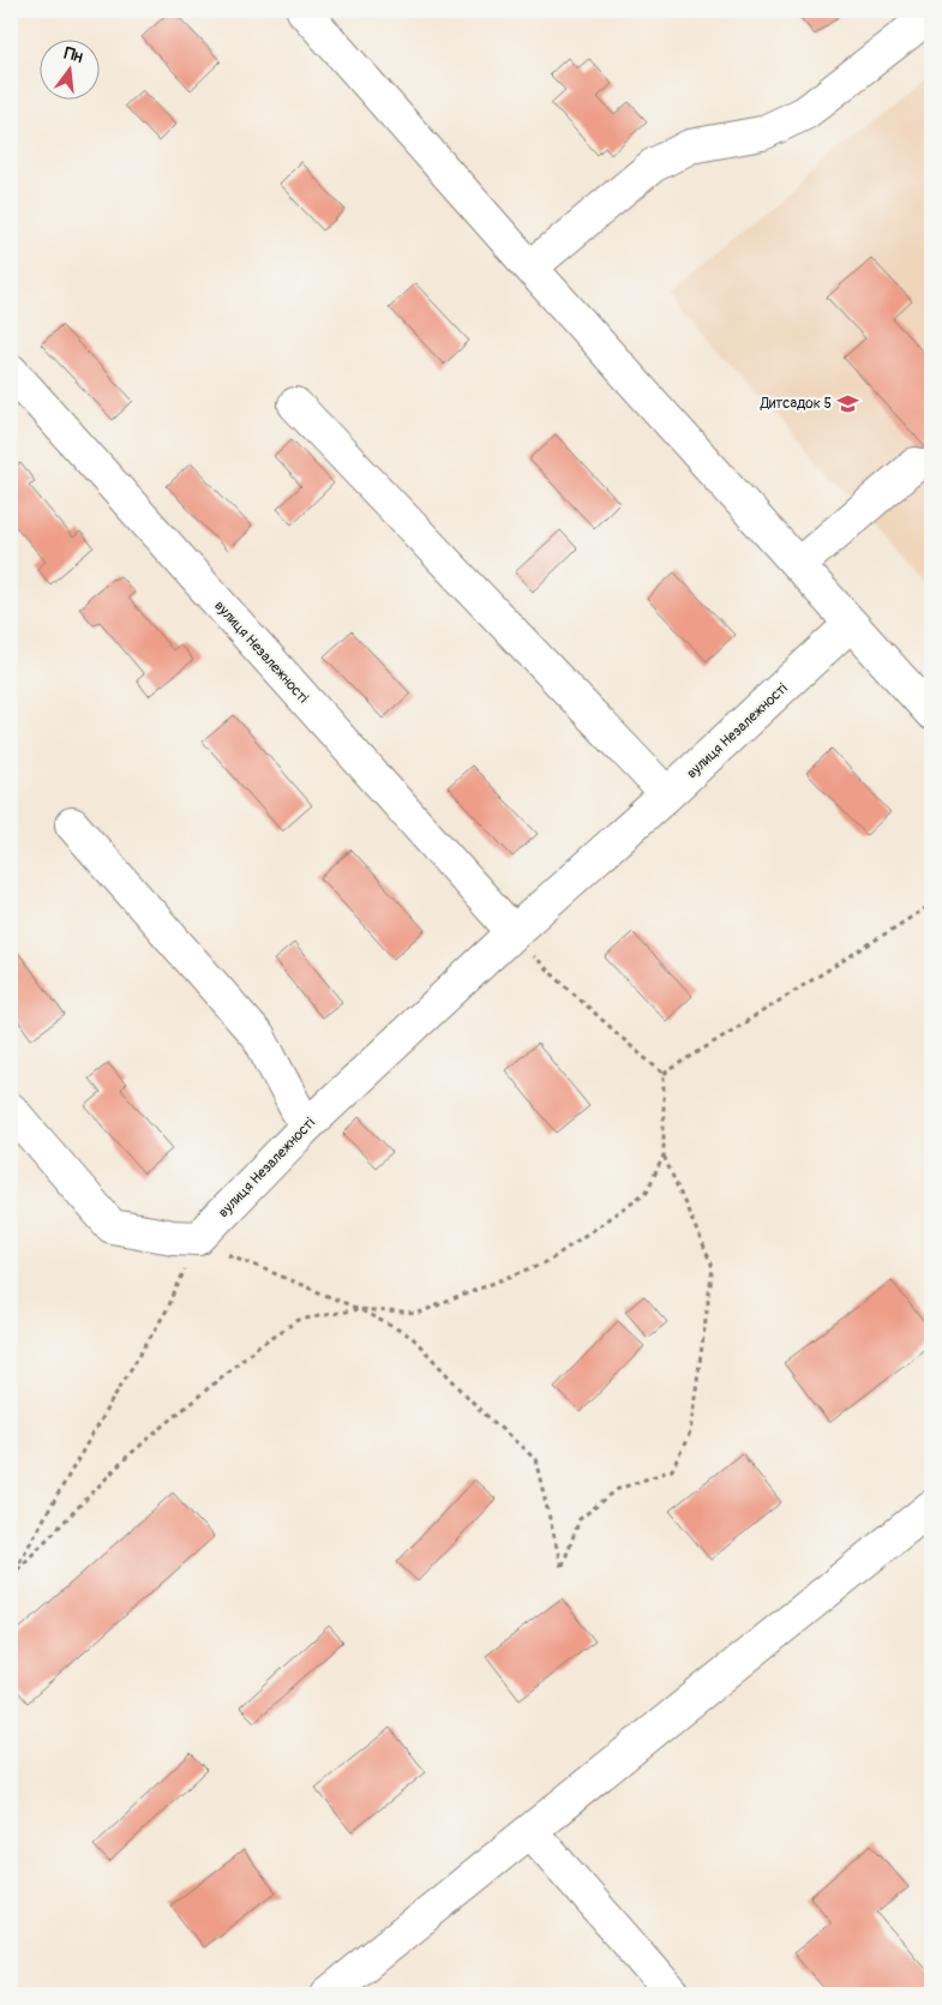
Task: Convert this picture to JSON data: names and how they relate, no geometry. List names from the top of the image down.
{
  "streets": {
    "street": ["вулиця Незалежності"]
  },
  "places": {
    "school or university": ["Дитсадок 5"]
  },
  "north": "top"
}
